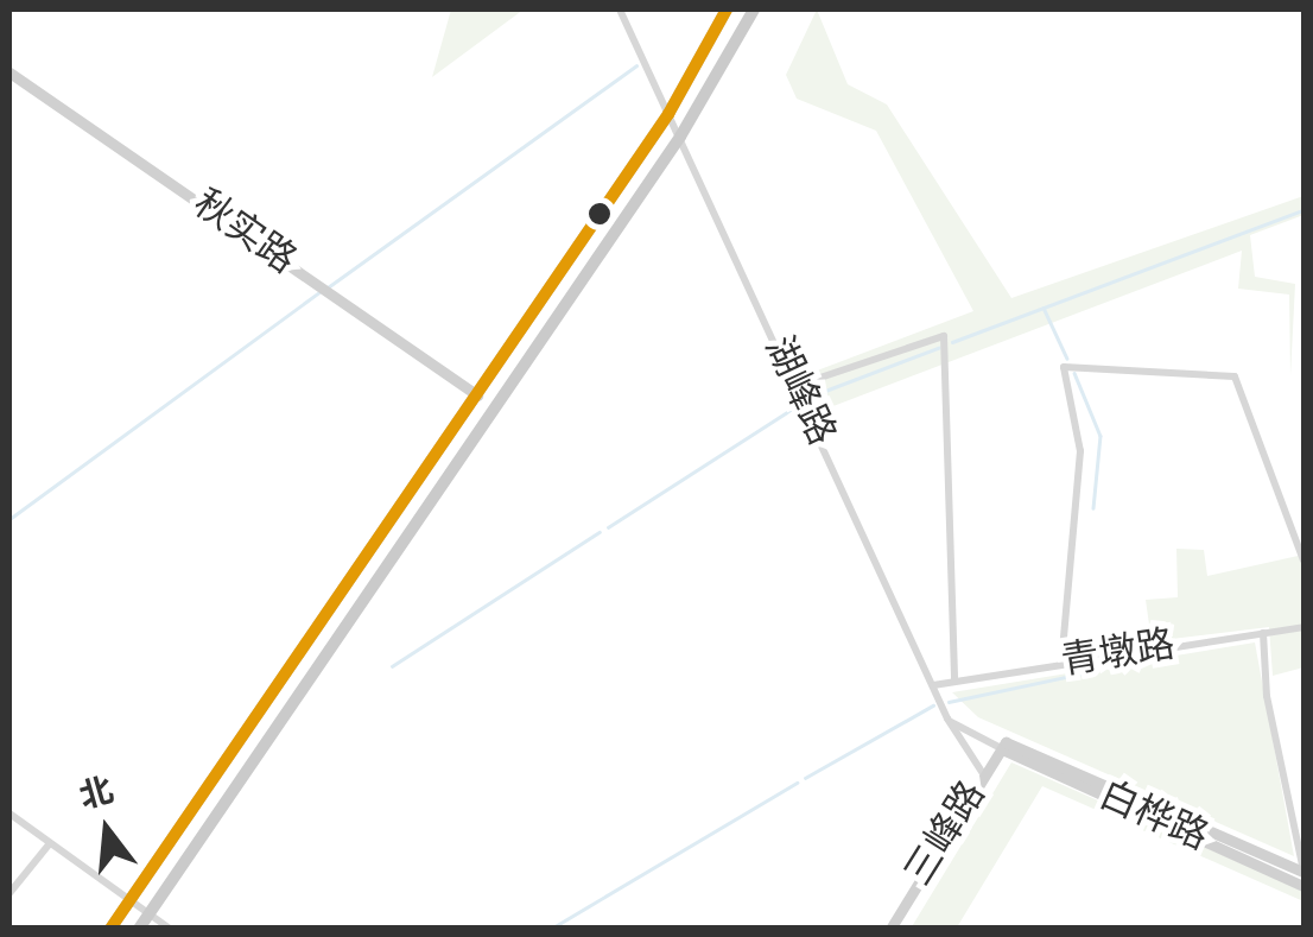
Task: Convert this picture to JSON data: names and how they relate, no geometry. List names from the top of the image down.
{
  "streets": {
    "street": [
      "秋实路",
      "湖峰路",
      "青墩路",
      "白桦路",
      "三峰路"
    ]
  },
  "crossings": [
    ["湖峰路", "青墩路"],
    ["湖峰路", "三峰路"],
    ["白桦路", "三峰路"]
  ],
  "north": "top"
}
